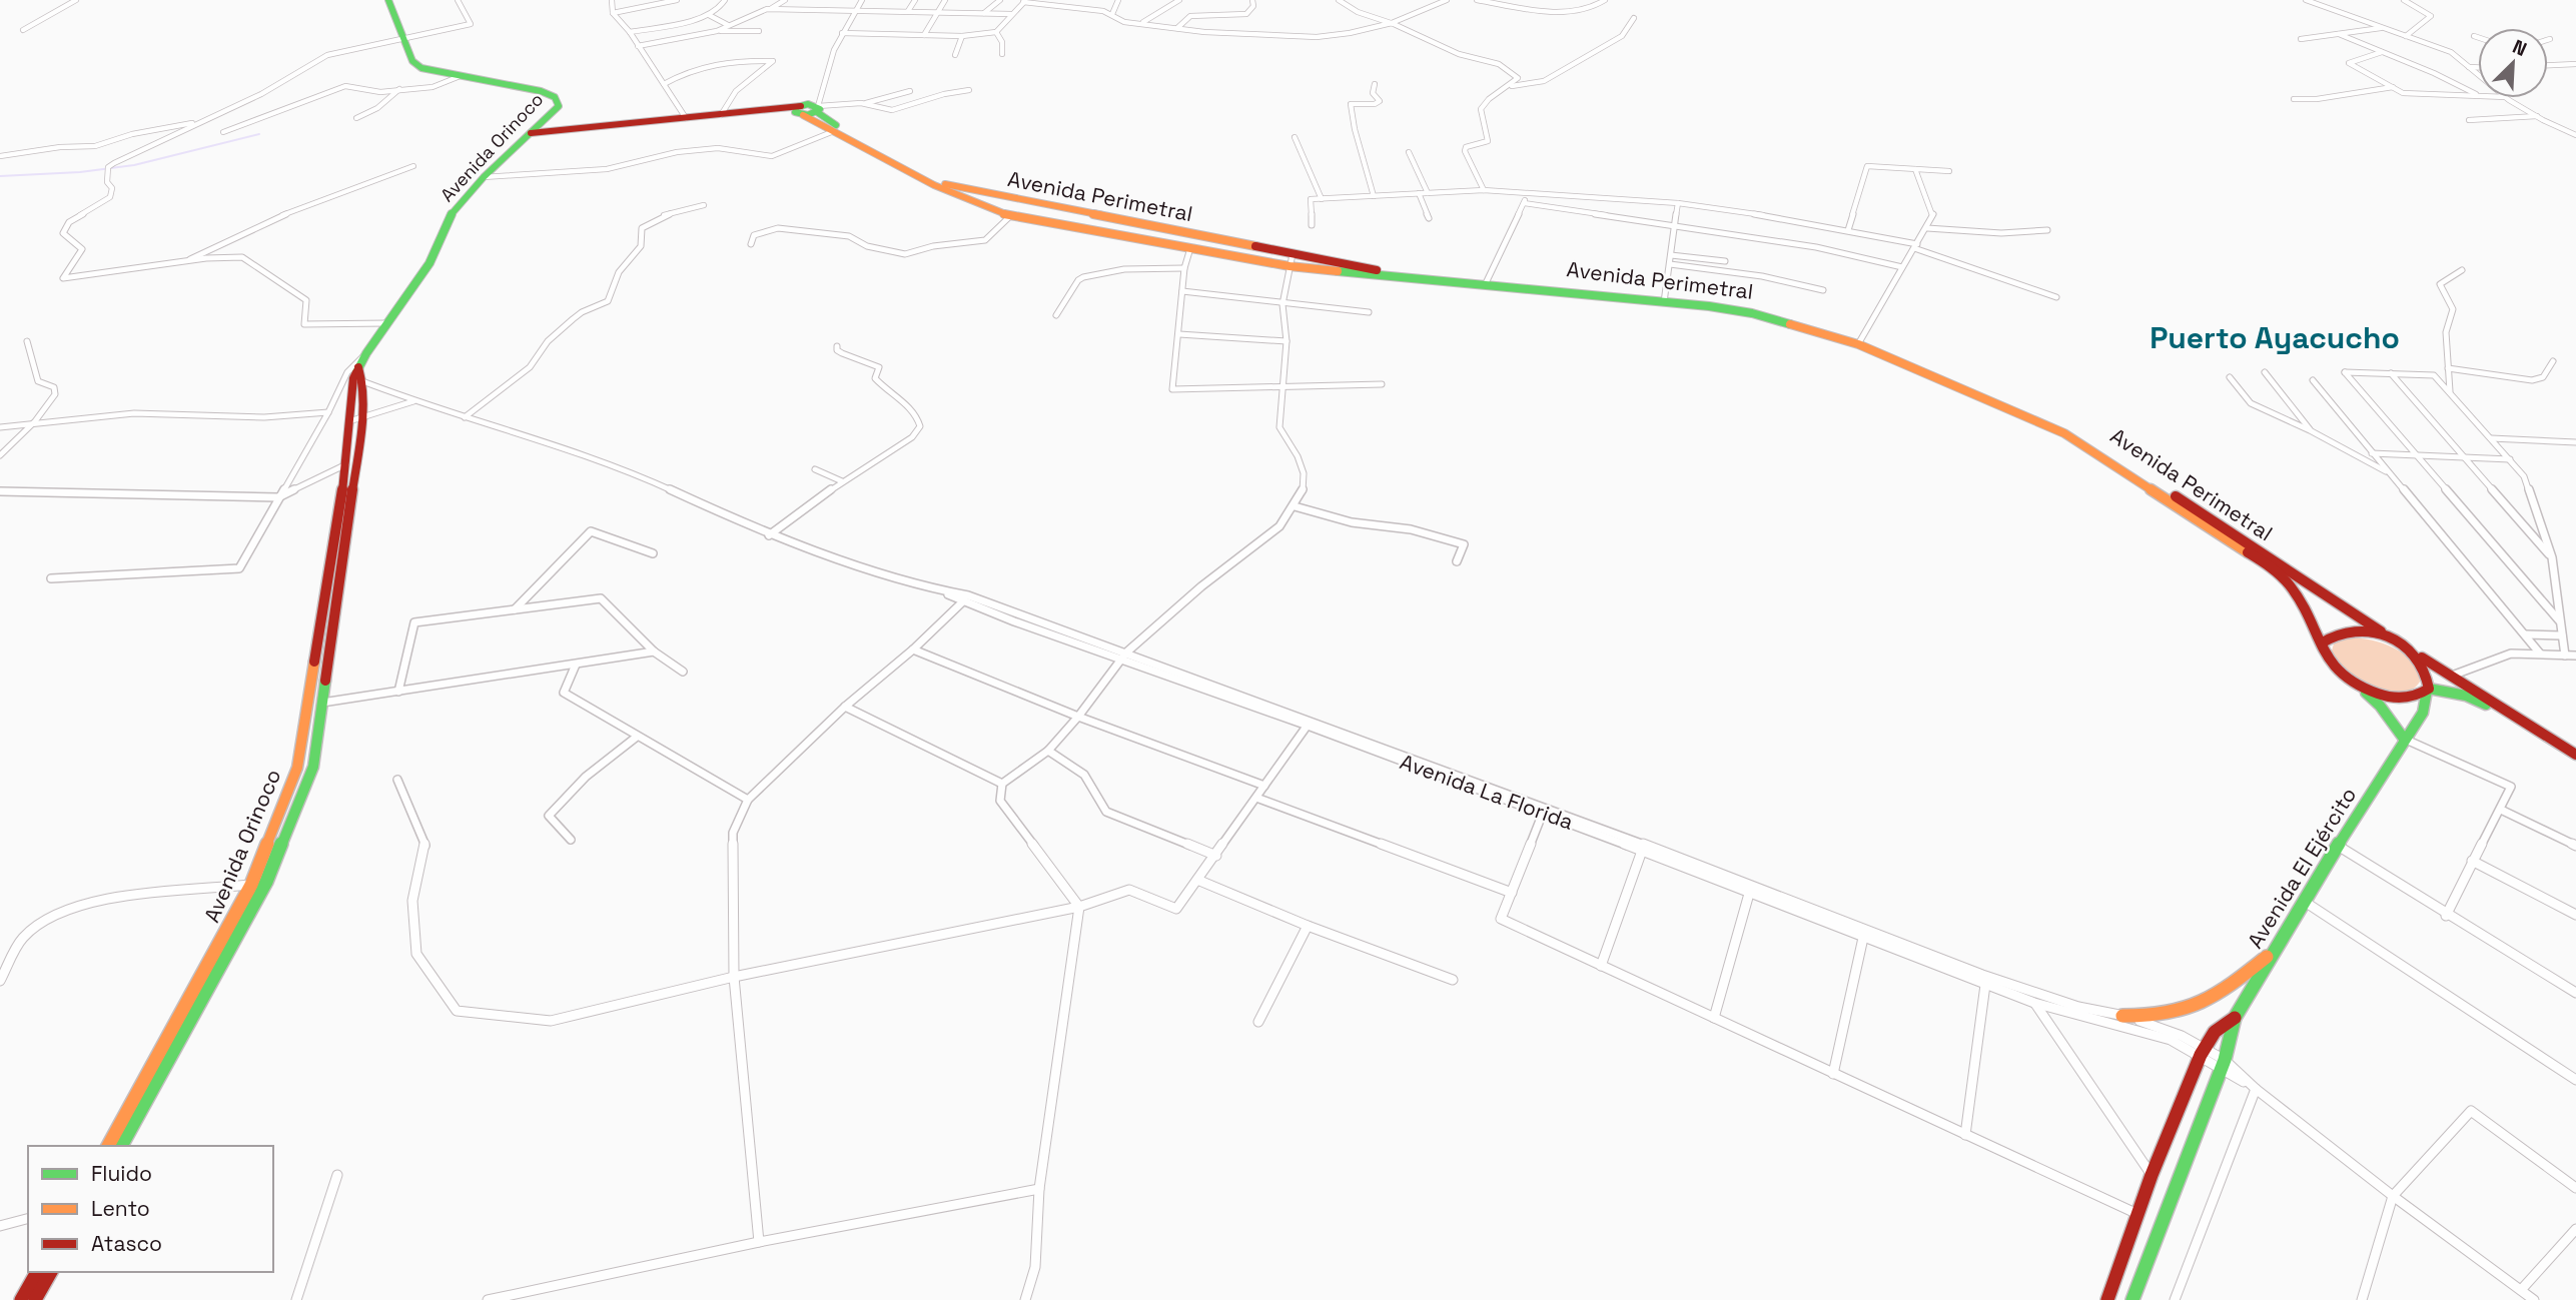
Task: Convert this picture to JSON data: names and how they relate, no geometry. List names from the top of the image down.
{
  "streets": {
    "main road": ["Avenida Orinoco", "Avenida Perimetral", "Avenida El Ejército"],
    "street": ["Avenida La Florida"]
  },
  "crossings": [
    ["Avenida La Florida", "Avenida El Ejército"]
  ],
  "districts": ["Puerto Ayacucho"],
  "legend": ["Fluido", "Lento", "Atasco"],
  "north": "top right"
}
